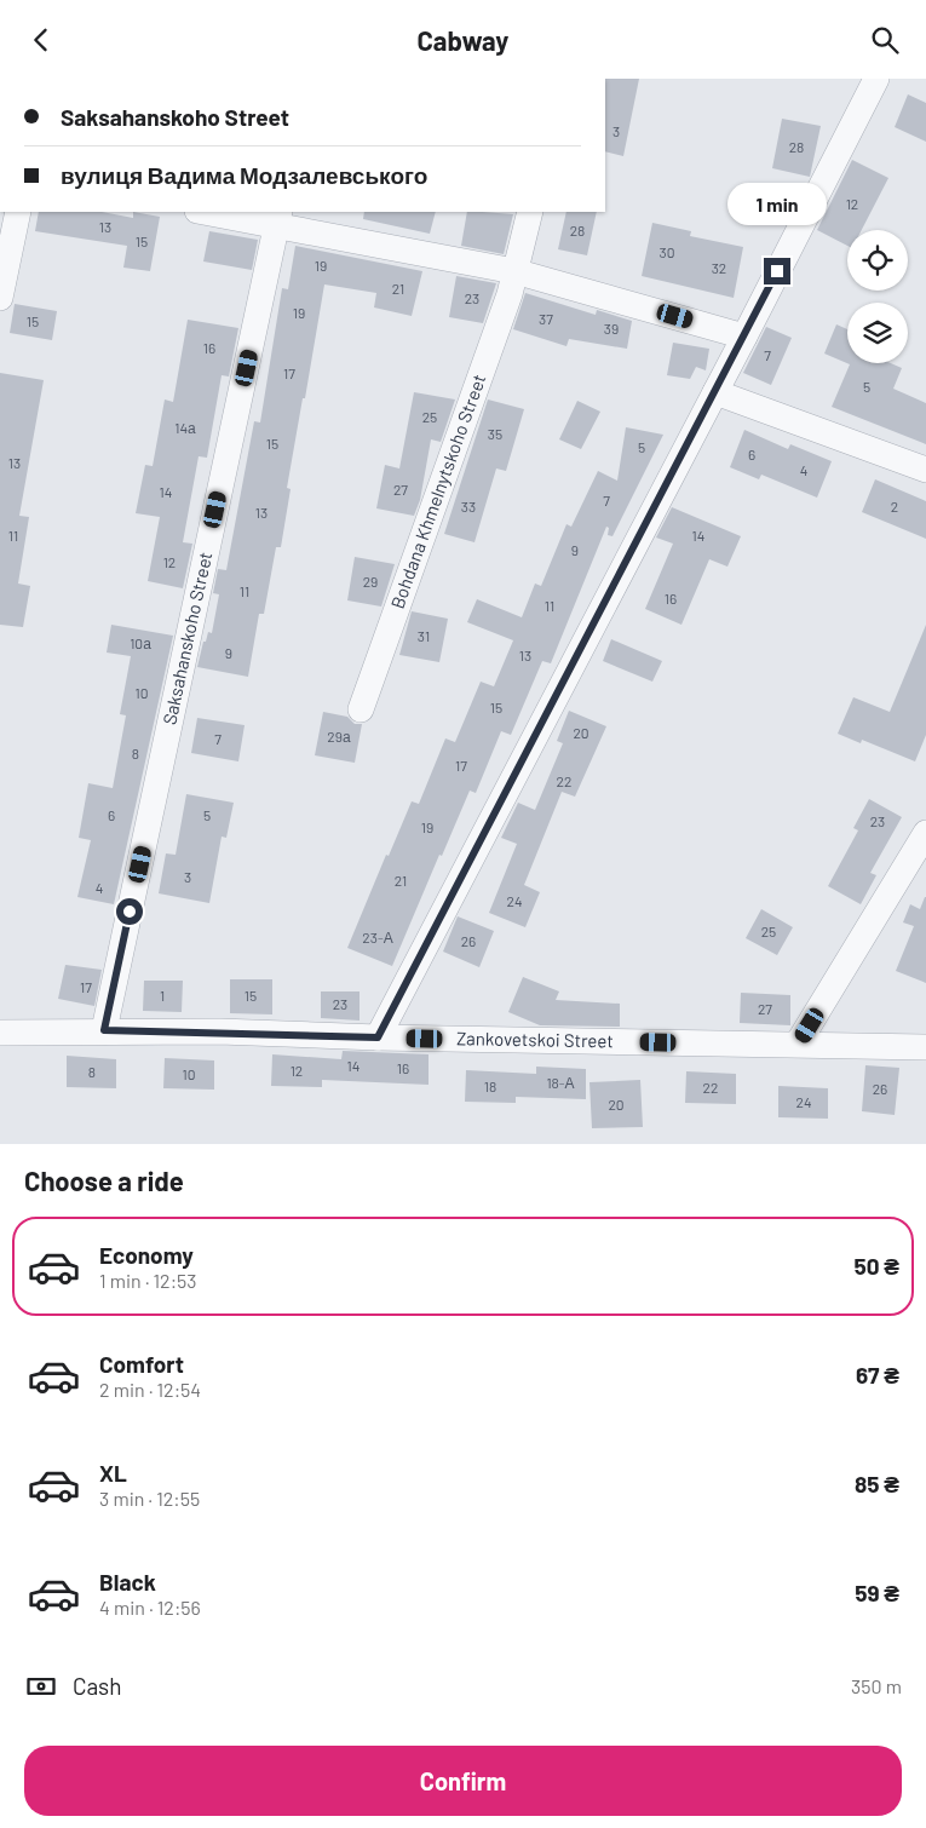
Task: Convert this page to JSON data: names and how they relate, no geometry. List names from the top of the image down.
{
  "streets": {
    "street": ["Bohdana Khmelnytskoho Street", "Saksahanskoho Street", "Zankovetskoi Street"]
  },
  "crossings": [
    ["Saksahanskoho Street", "Zankovetskoi Street"]
  ],
  "house_numbers": [
    "3",
    "28",
    "12",
    "13",
    "28",
    "15",
    "30",
    "19",
    "32",
    "21",
    "23",
    "19",
    "37",
    "15",
    "39",
    "16",
    "7",
    "17",
    "5",
    "25",
    "14а",
    "35",
    "15",
    "5",
    "6",
    "13",
    "4",
    "27",
    "14",
    "7",
    "33",
    "2",
    "13",
    "11",
    "14",
    "9",
    "12",
    "29",
    "11",
    "16",
    "11",
    "31",
    "10а",
    "9",
    "13",
    "10",
    "15",
    "20",
    "29а",
    "7",
    "8",
    "17",
    "22",
    "6",
    "5",
    "23",
    "19",
    "3",
    "21",
    "4",
    "24",
    "25",
    "23-А",
    "26",
    "17",
    "1",
    "15",
    "23",
    "27",
    "14",
    "16",
    "12",
    "8",
    "10",
    "18-А",
    "18",
    "22",
    "26",
    "24",
    "20"
  ],
  "page": {
    "header": "Cabway",
    "banner": ["Saksahanskoho Street", "вулиця Вадима Модзалевського"],
    "bubble": "1 min",
    "heading": "Choose a ride",
    "list": [
      {
        "name": "Economy",
        "note": "1 min · 12:53",
        "value": "50 ₴"
      },
      {
        "name": "Comfort",
        "note": "2 min · 12:54",
        "value": "67 ₴"
      },
      {
        "name": "XL",
        "note": "3 min · 12:55",
        "value": "85 ₴"
      },
      {
        "name": "Black",
        "note": "4 min · 12:56",
        "value": "59 ₴"
      }
    ],
    "pay": ["Cash", "350 m"],
    "buttons": "Confirm"
  }
}
